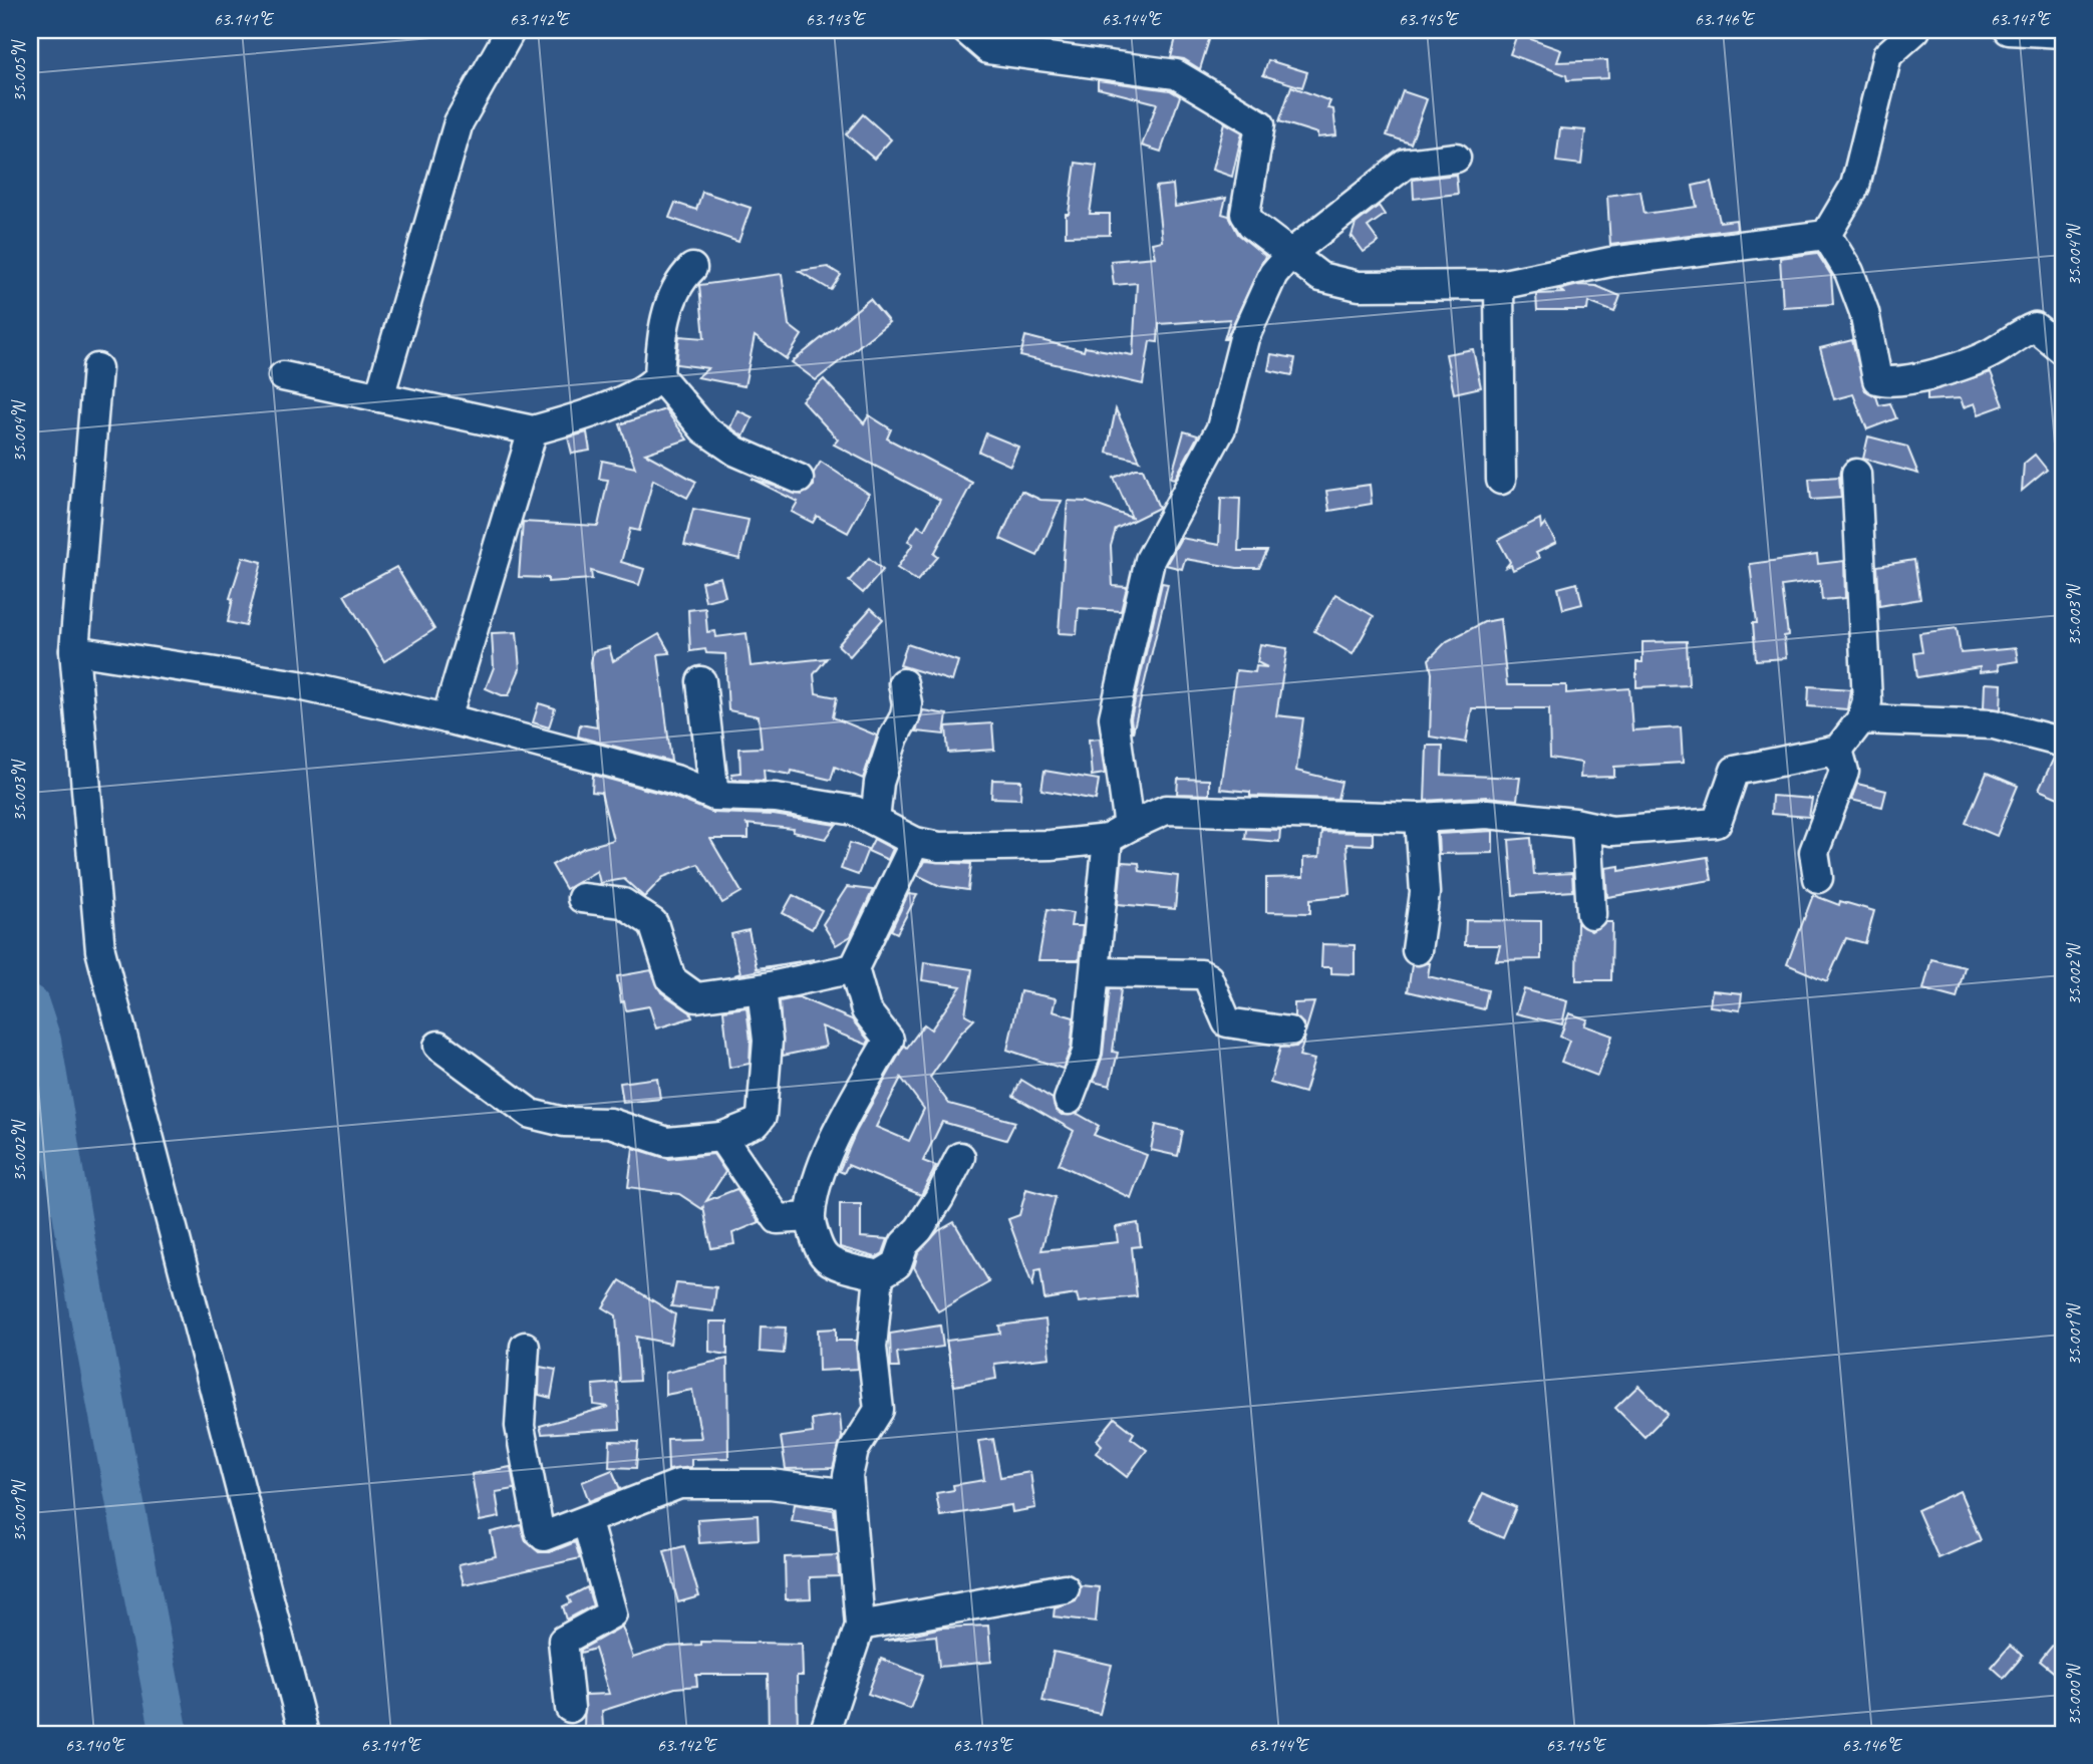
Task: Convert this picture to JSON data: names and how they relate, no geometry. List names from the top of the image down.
{
  "coordinates": [
    "63.141°E",
    "63.142°E",
    "63.143°E",
    "63.144°E",
    "63.145°E",
    "63.146°E",
    "63.147°E",
    "35.005°N",
    "35.004°N",
    "35.003°N",
    "35.002°N",
    "35.001°N",
    "35.000°N",
    "63.140°E"
  ]
}
